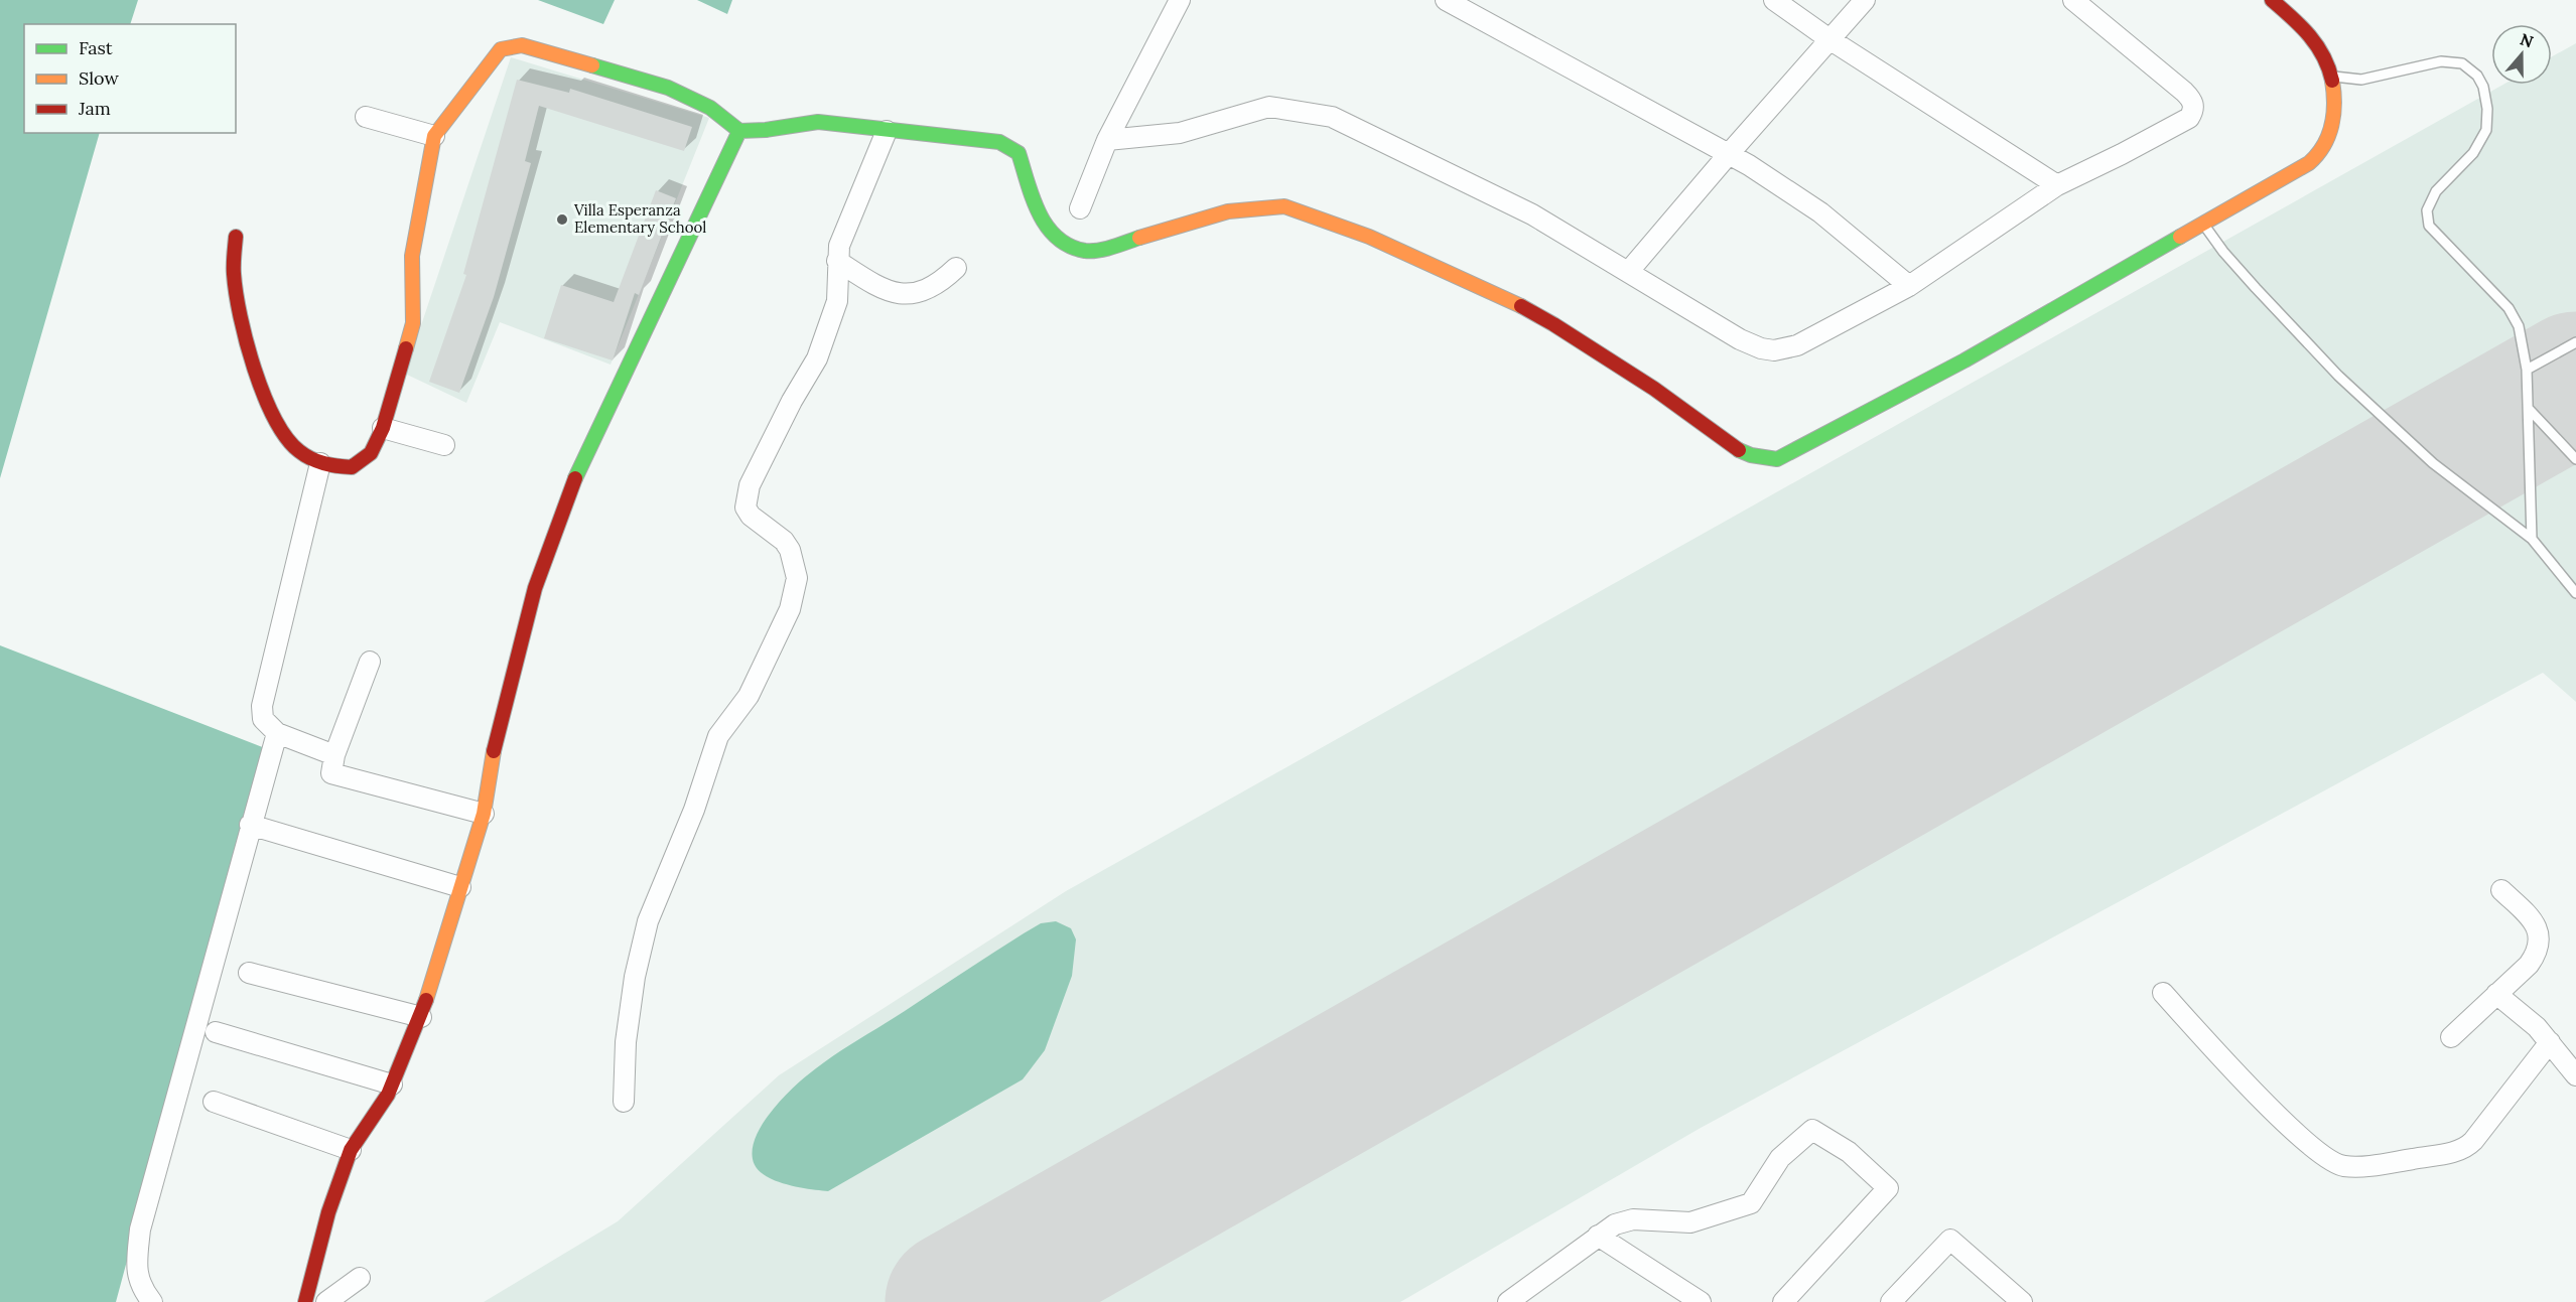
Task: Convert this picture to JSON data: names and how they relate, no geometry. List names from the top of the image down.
{
  "places": ["Villa Esperanza Elementary School"],
  "legend": ["Fast", "Slow", "Jam"],
  "north": "top"
}
